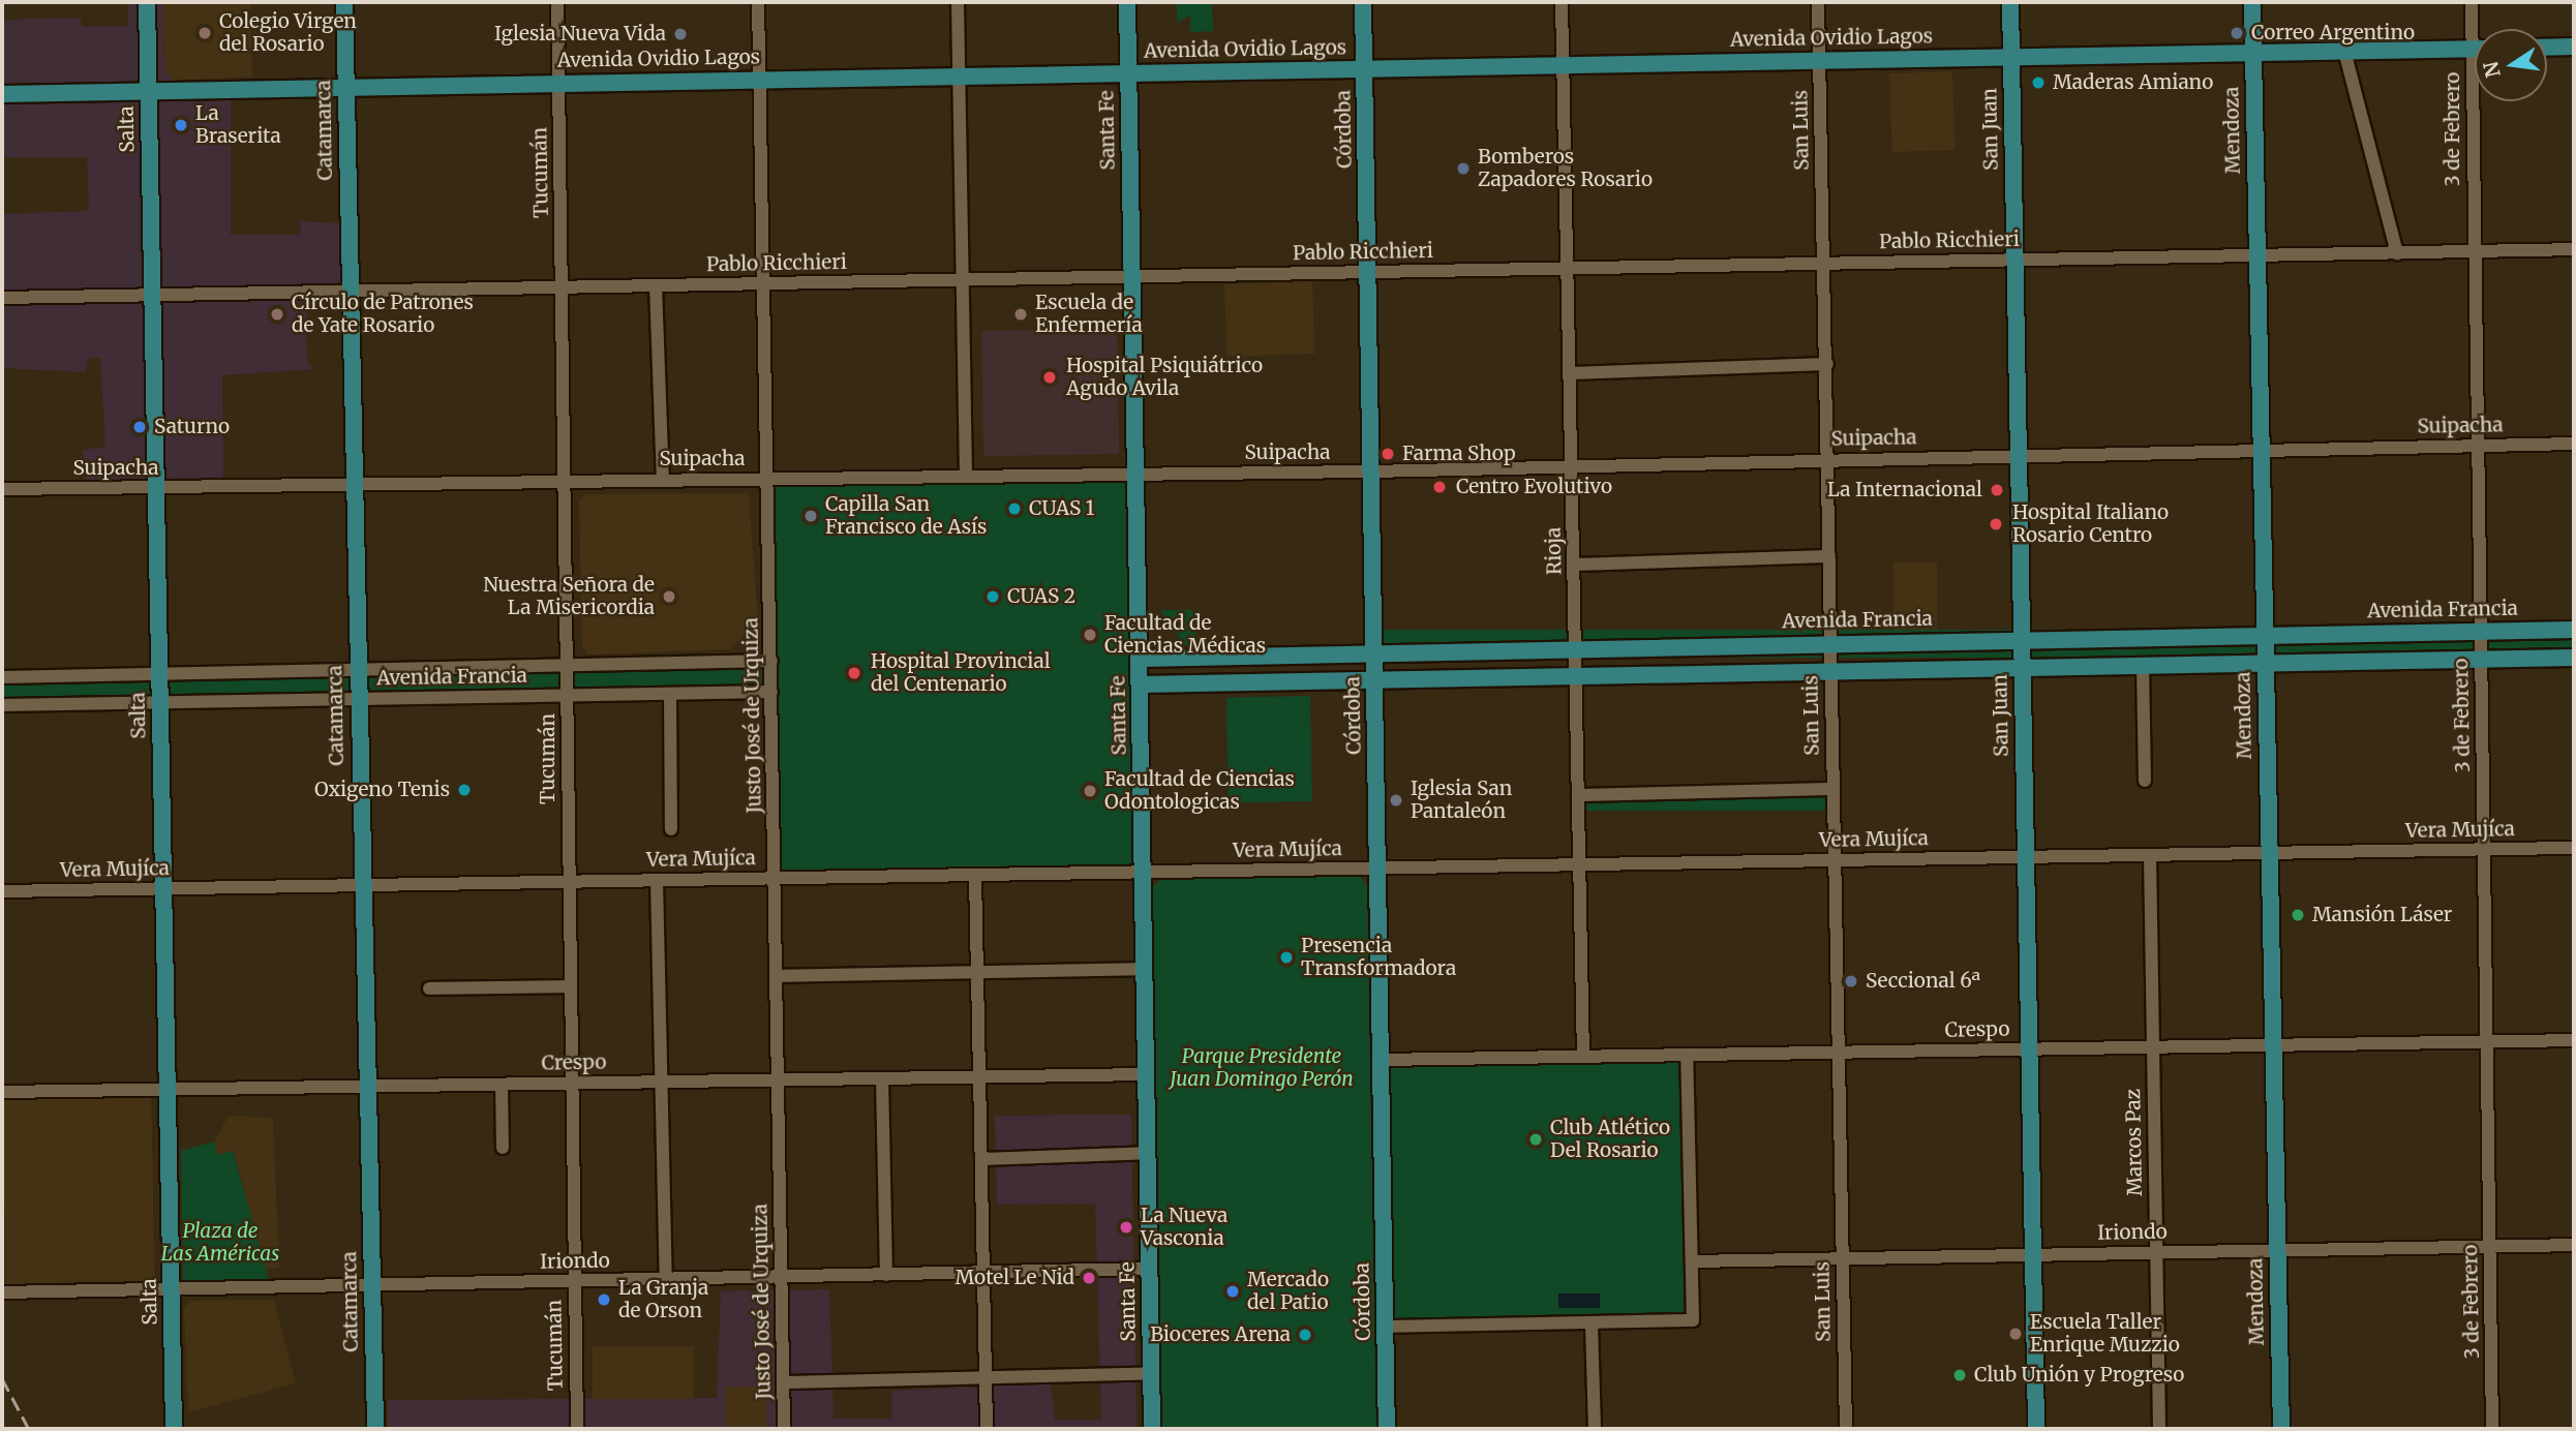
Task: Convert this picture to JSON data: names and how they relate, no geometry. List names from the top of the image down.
{
  "streets": {
    "main road": [
      "Avenida Ovidio Lagos",
      "Salta",
      "Córdoba",
      "San Juan",
      "Catamarca",
      "Santa Fe",
      "Mendoza",
      "Avenida Francia"
    ],
    "street": [
      "3 de Febrero",
      "San Luis",
      "Tucumán",
      "Pablo Ricchieri",
      "Suipacha",
      "Rioja",
      "Justo José de Urquiza",
      "Vera Mujíca",
      "Crespo",
      "Marcos Paz",
      "Iriondo"
    ]
  },
  "crossings": [
    ["Avenida Ovidio Lagos", "Salta"],
    ["Avenida Ovidio Lagos", "Córdoba"],
    ["Avenida Ovidio Lagos", "San Juan"],
    ["Avenida Ovidio Lagos", "Catamarca"],
    ["Avenida Ovidio Lagos", "Santa Fe"],
    ["Avenida Ovidio Lagos", "San Luis"],
    ["Avenida Ovidio Lagos", "Mendoza"],
    ["Avenida Ovidio Lagos", "Tucumán"],
    ["Avenida Ovidio Lagos", "Rioja"],
    ["Avenida Ovidio Lagos", "Justo José de Urquiza"],
    ["Salta", "Pablo Ricchieri"],
    ["Salta", "Suipacha"],
    ["Salta", "Avenida Francia"],
    ["Salta", "Vera Mujíca"],
    ["Salta", "Crespo"],
    ["Salta", "Iriondo"],
    ["Córdoba", "Pablo Ricchieri"],
    ["Córdoba", "Suipacha"],
    ["Córdoba", "Avenida Francia"],
    ["Córdoba", "Vera Mujíca"],
    ["Córdoba", "Crespo"],
    ["San Juan", "Pablo Ricchieri"],
    ["San Juan", "Suipacha"],
    ["San Juan", "Avenida Francia"],
    ["San Juan", "Vera Mujíca"],
    ["San Juan", "Crespo"],
    ["San Juan", "Iriondo"],
    ["3 de Febrero", "Pablo Ricchieri"],
    ["3 de Febrero", "Suipacha"],
    ["3 de Febrero", "Avenida Francia"],
    ["3 de Febrero", "Vera Mujíca"],
    ["3 de Febrero", "Crespo"],
    ["3 de Febrero", "Iriondo"],
    ["Catamarca", "Pablo Ricchieri"],
    ["Catamarca", "Suipacha"],
    ["Catamarca", "Avenida Francia"],
    ["Catamarca", "Vera Mujíca"],
    ["Catamarca", "Crespo"],
    ["Catamarca", "Iriondo"],
    ["Santa Fe", "Pablo Ricchieri"],
    ["Santa Fe", "Suipacha"],
    ["Santa Fe", "Avenida Francia"],
    ["Santa Fe", "Vera Mujíca"],
    ["Santa Fe", "Crespo"],
    ["Santa Fe", "Iriondo"],
    ["San Luis", "Pablo Ricchieri"],
    ["San Luis", "Suipacha"],
    ["San Luis", "Avenida Francia"],
    ["San Luis", "Vera Mujíca"],
    ["San Luis", "Crespo"],
    ["San Luis", "Iriondo"],
    ["Mendoza", "Pablo Ricchieri"],
    ["Mendoza", "Suipacha"],
    ["Mendoza", "Avenida Francia"],
    ["Mendoza", "Vera Mujíca"],
    ["Mendoza", "Crespo"],
    ["Mendoza", "Iriondo"],
    ["Tucumán", "Pablo Ricchieri"],
    ["Tucumán", "Suipacha"],
    ["Tucumán", "Avenida Francia"],
    ["Tucumán", "Vera Mujíca"],
    ["Tucumán", "Crespo"],
    ["Tucumán", "Iriondo"],
    ["Pablo Ricchieri", "Rioja"],
    ["Pablo Ricchieri", "Justo José de Urquiza"],
    ["Suipacha", "Rioja"],
    ["Suipacha", "Justo José de Urquiza"],
    ["Rioja", "Avenida Francia"],
    ["Rioja", "Vera Mujíca"],
    ["Rioja", "Crespo"],
    ["Avenida Francia", "Justo José de Urquiza"],
    ["Justo José de Urquiza", "Vera Mujíca"],
    ["Justo José de Urquiza", "Crespo"],
    ["Justo José de Urquiza", "Iriondo"],
    ["Vera Mujíca", "Marcos Paz"],
    ["Crespo", "Marcos Paz"],
    ["Marcos Paz", "Iriondo"]
  ],
  "parks": ["Parque Presidente Juan Domingo Perón", "Plaza de Las Américas"],
  "places": [
    "Colegio Virgen del Rosario",
    "Correo Argentino",
    "Iglesia Nueva Vida",
    "Maderas Amiano",
    "La Braserita",
    "Bomberos Zapadores Rosario",
    "Círculo de Patrones de Yate Rosario",
    "Escuela de Enfermería",
    "Hospital Psiquiátrico Agudo Avila",
    "Saturno",
    "Farma Shop",
    "Centro Evolutivo",
    "La Internacional",
    "CUAS 1",
    "Capilla San Francisco de Asís",
    "Hospital Italiano Rosario Centro",
    "Nuestra Señora de La Misericordia",
    "CUAS 2",
    "Facultad de Ciencias Médicas",
    "Hospital Provincial del Centenario",
    "Oxigeno Tenis",
    "Facultad de Ciencias Odontologicas",
    "Iglesia San Pantaleón",
    "Mansión Láser",
    "Presencia Transformadora",
    "Seccional 6ª",
    "Club Atlético Del Rosario",
    "La Nueva Vasconia",
    "Motel Le Nid",
    "Mercado del Patio",
    "La Granja de Orson",
    "Escuela Taller Enrique Muzzio",
    "Bioceres Arena",
    "Club Unión y Progreso"
  ],
  "north": "left"
}
